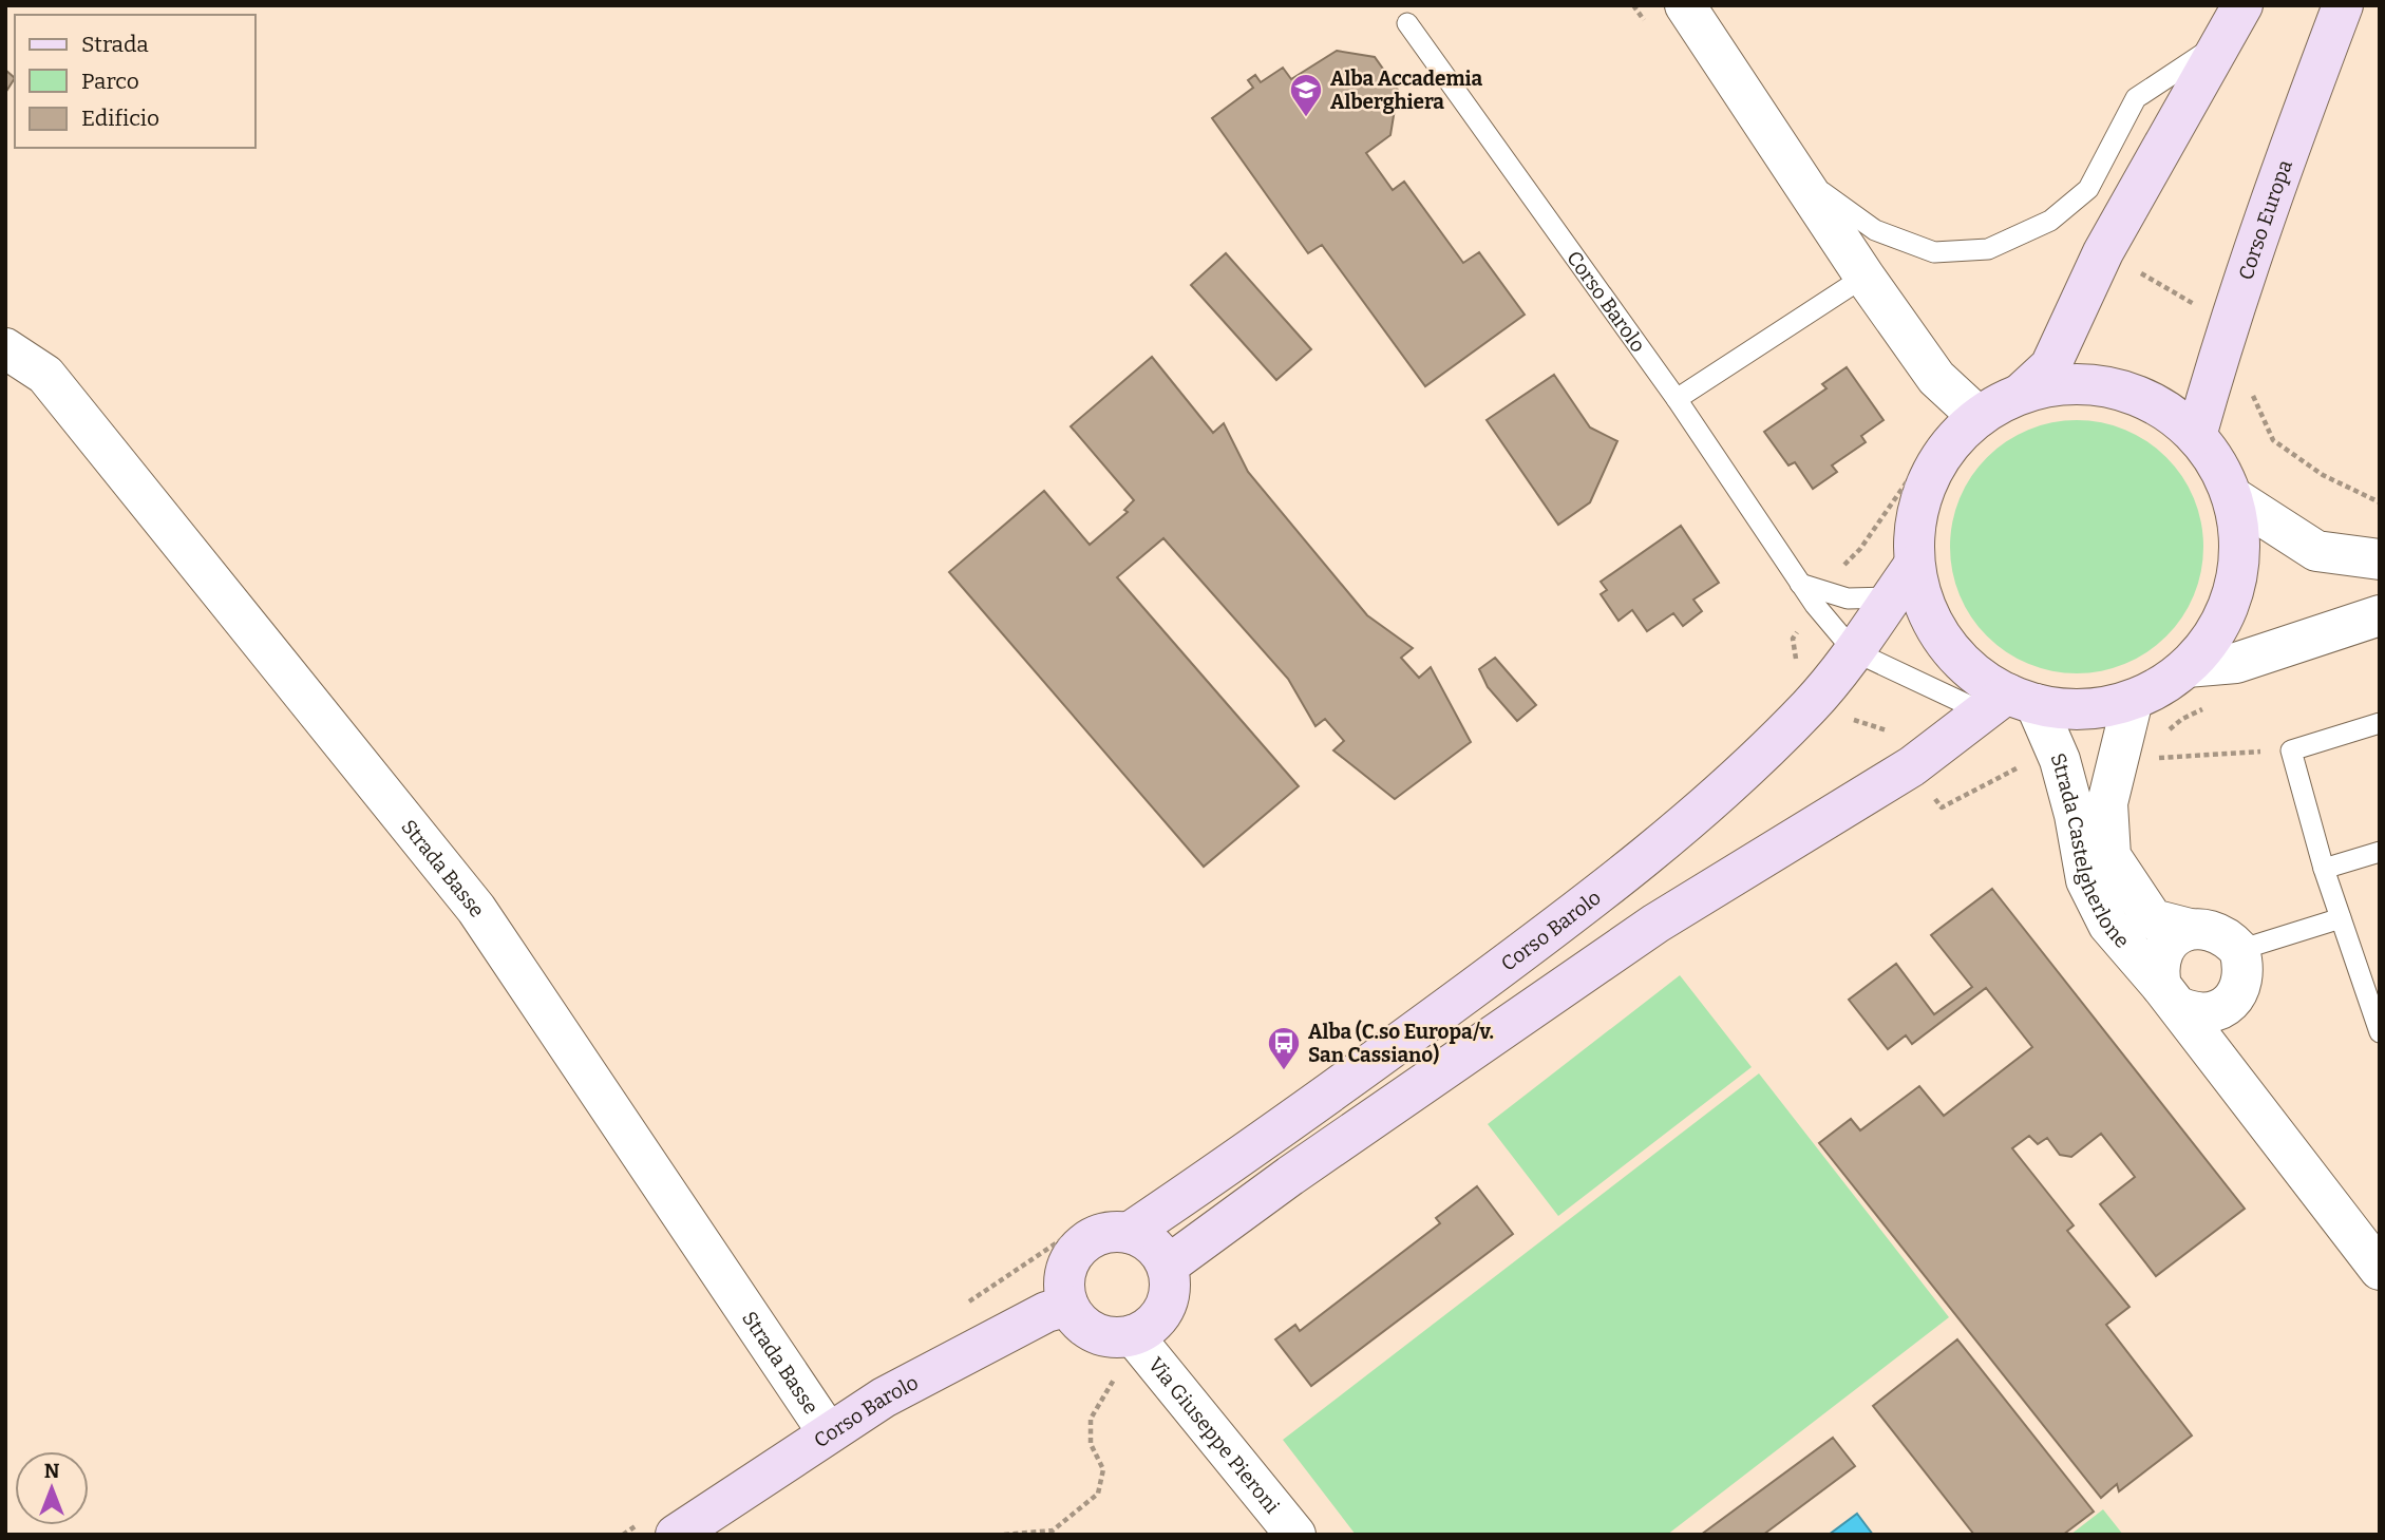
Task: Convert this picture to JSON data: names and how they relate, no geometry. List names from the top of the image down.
{
  "streets": {
    "main road": ["Corso Europa", "Corso Barolo"],
    "street": ["Strada Castelgherlone", "Strada Basse", "Via Giuseppe Pieroni"]
  },
  "crossings": [
    ["Corso Barolo", "Strada Basse"],
    ["Corso Barolo", "Via Giuseppe Pieroni"]
  ],
  "places": {
    "school or university": ["Alba Accademia Alberghiera"],
    "bus stop": ["Alba (C.so Europa/v. San Cassiano)"]
  },
  "legend": ["Strada", "Parco", "Edificio"],
  "north": "top"
}
